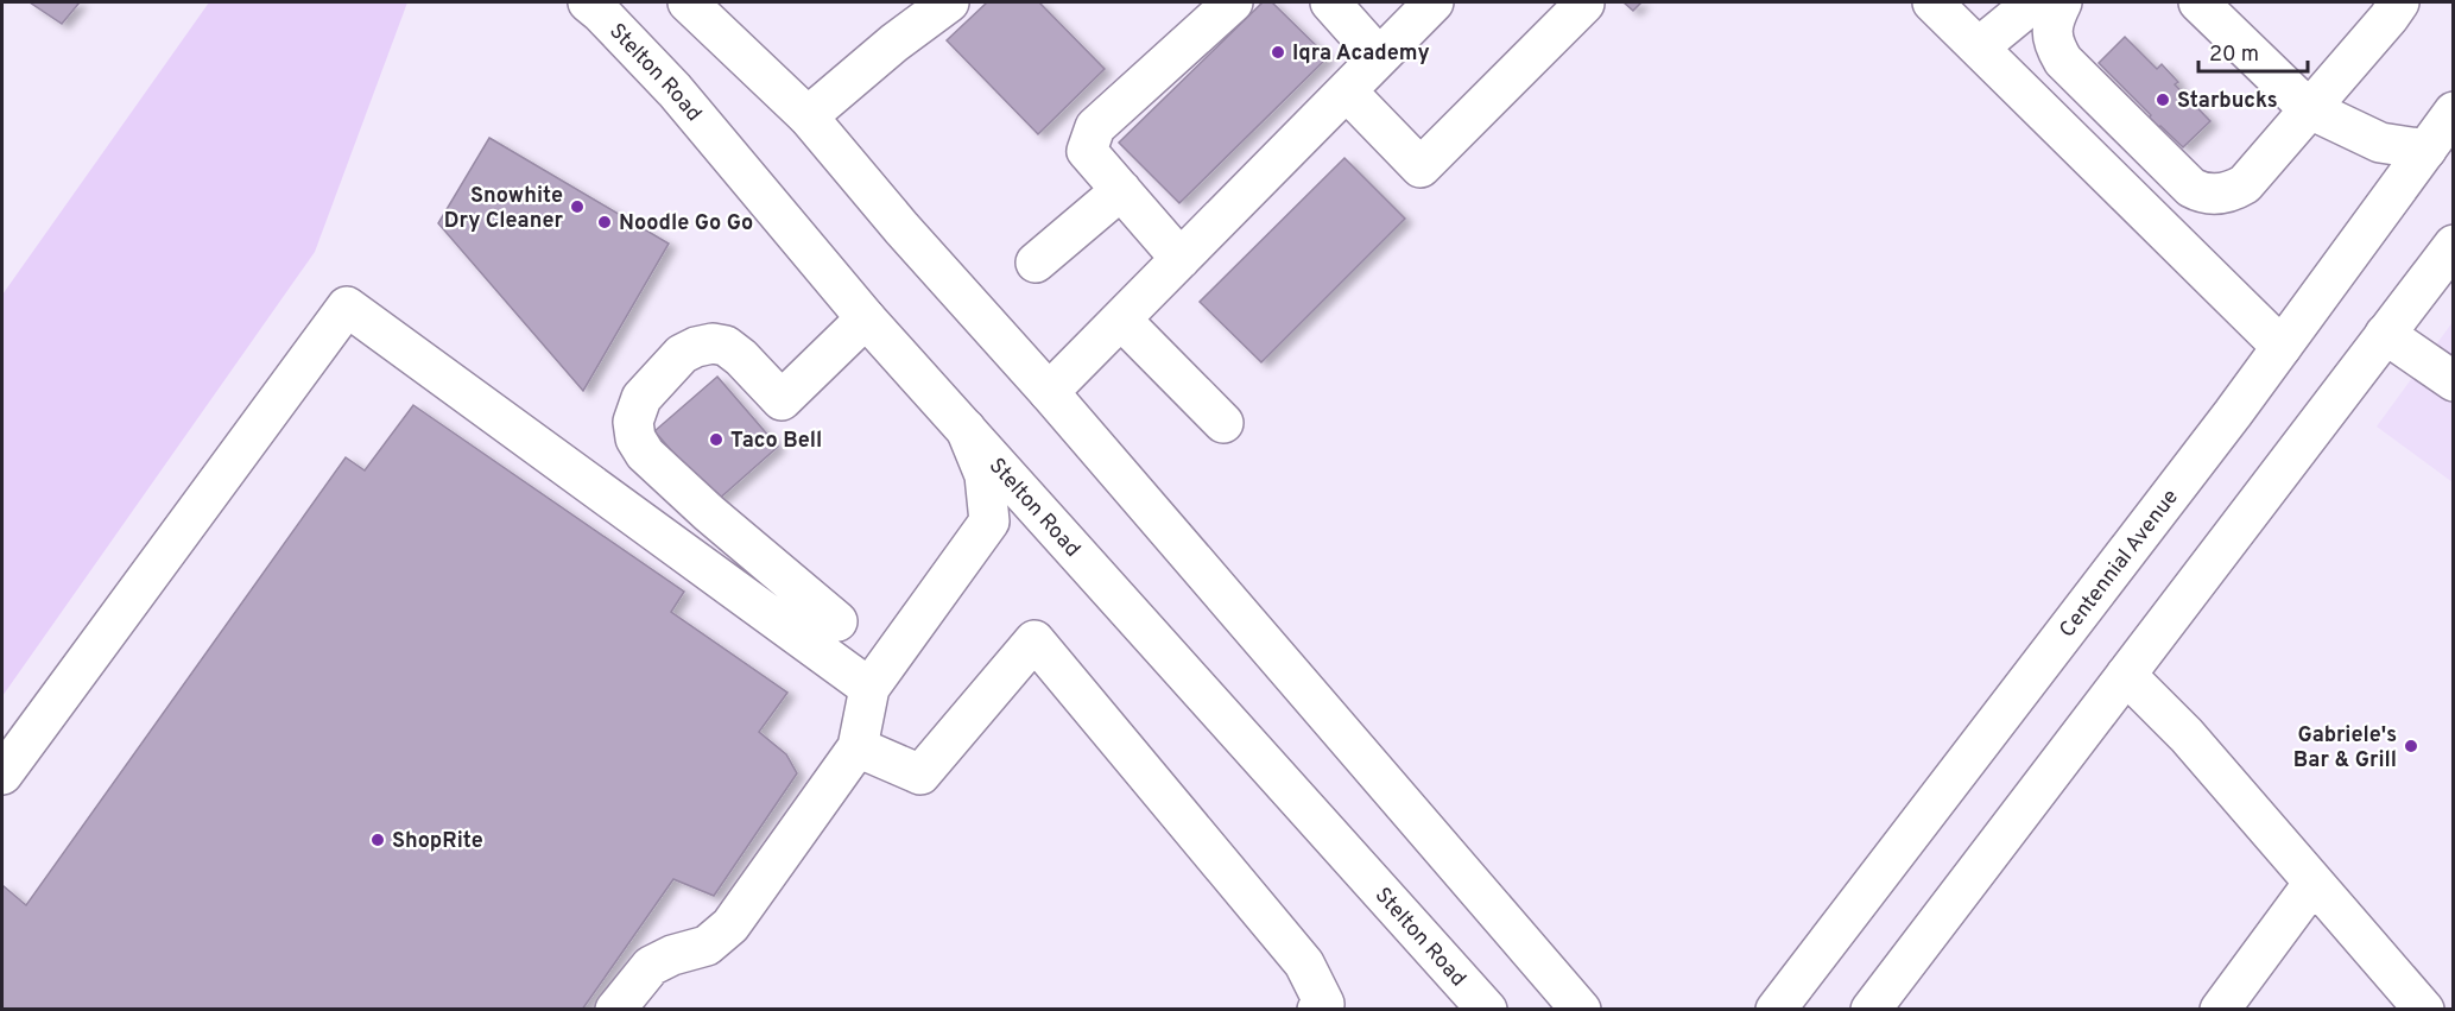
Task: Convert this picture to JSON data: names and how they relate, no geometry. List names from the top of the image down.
{
  "streets": {
    "main road": ["Stelton Road", "Centennial Avenue"]
  },
  "places": [
    "Iqra Academy",
    "Starbucks",
    "Snowhite Dry Cleaner",
    "Noodle Go Go",
    "Taco Bell",
    "Gabriele's Bar & Grill",
    "ShopRite"
  ],
  "scale_bar": "20 m"
}
